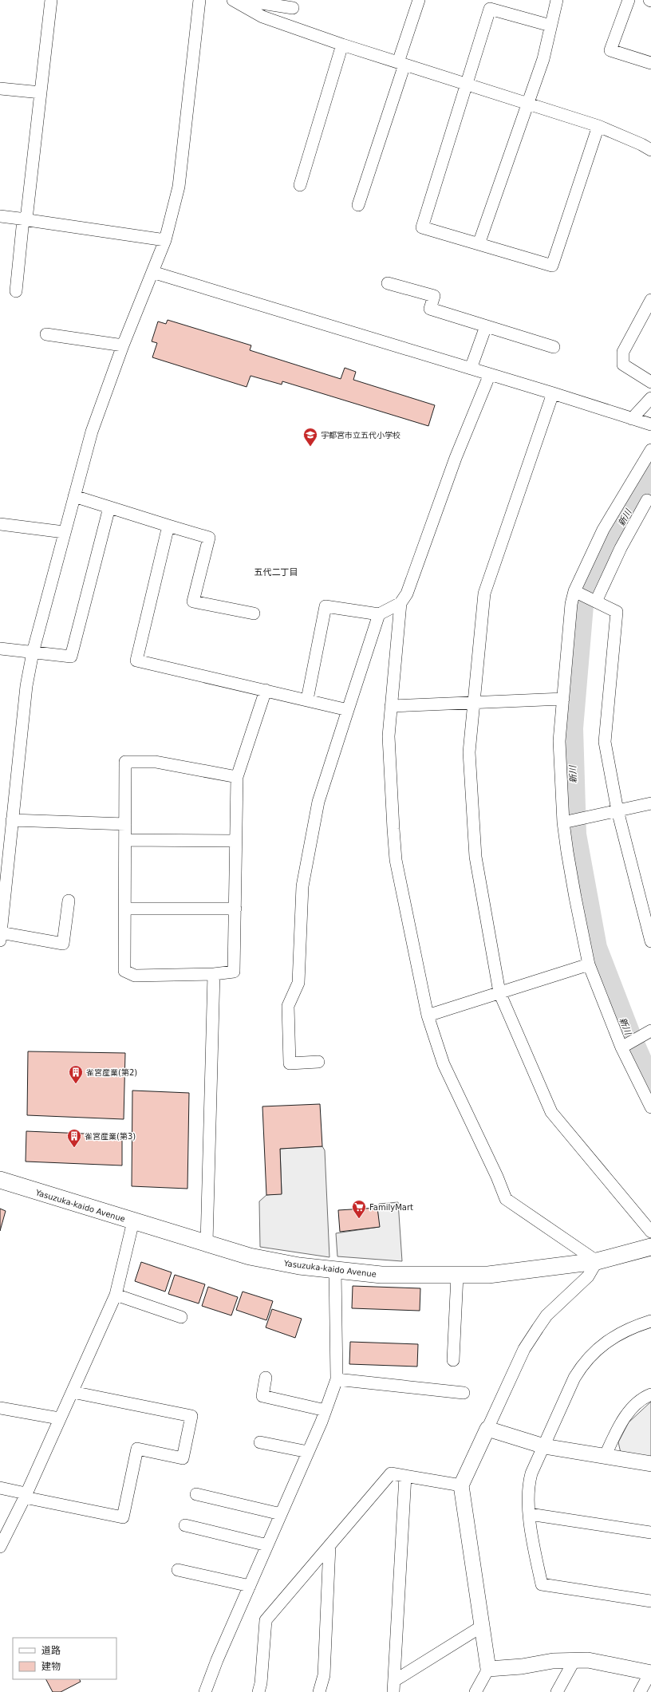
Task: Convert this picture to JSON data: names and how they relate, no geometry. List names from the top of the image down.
{
  "streets": {
    "main road": ["Yasuzuka-kaido Avenue"]
  },
  "districts": ["五代二丁目"],
  "water": ["新川"],
  "places": {
    "school or university": ["宇都宮市立五代小学校"],
    "building": ["雀宮産業(第2)", "雀宮産業(第3)"],
    "supermarket": ["FamilyMart"]
  },
  "legend": ["道路", "建物"]
}
